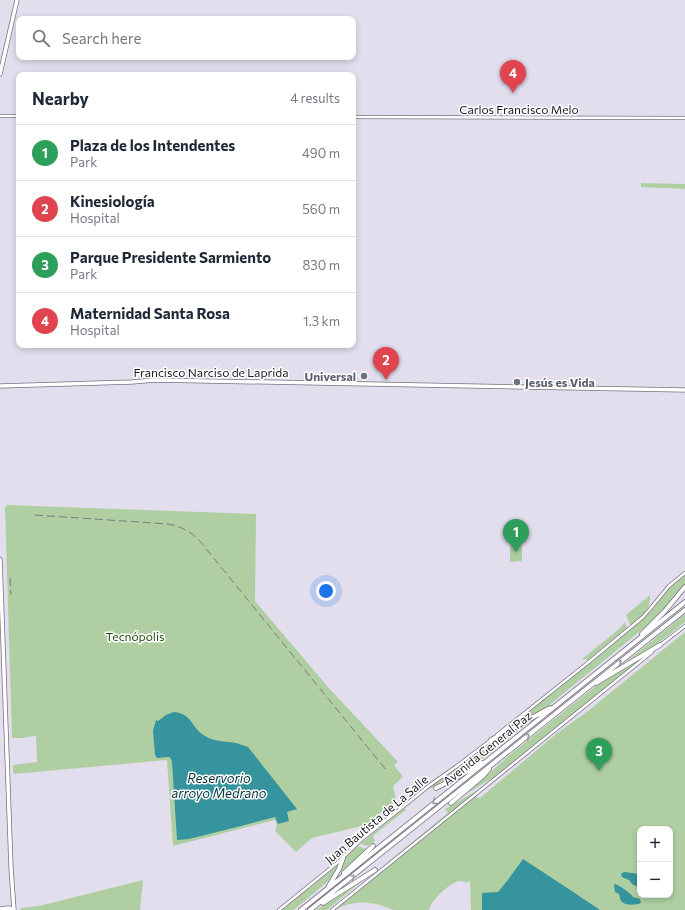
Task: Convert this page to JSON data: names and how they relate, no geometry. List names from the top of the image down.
{
  "streets": {
    "highway": ["Avenida General Paz"],
    "main road": ["Francisco Narciso de Laprida"],
    "street": ["Carlos Francisco Melo", "Juan Bautista de La Salle"]
  },
  "water": ["Reservorio arroyo Medrano"],
  "parks": ["Tecnópolis"],
  "places": ["Universal", "Jesús es Vida"],
  "page": {
    "search": "Search here",
    "pins": [
      "4",
      "2",
      "1",
      "3"
    ],
    "heading": ["Nearby", "4 results"],
    "list": [
      {
        "mark": "1",
        "name": "Plaza de los Intendentes",
        "note": "Park",
        "value": "490 m"
      },
      {
        "mark": "2",
        "name": "Kinesiología",
        "note": "Hospital",
        "value": "560 m"
      },
      {
        "mark": "3",
        "name": "Parque Presidente Sarmiento",
        "note": "Park",
        "value": "830 m"
      },
      {
        "mark": "4",
        "name": "Maternidad Santa Rosa",
        "note": "Hospital",
        "value": "1.3 km"
      }
    ],
    "map_buttons": ["+", "−"]
  }
}
